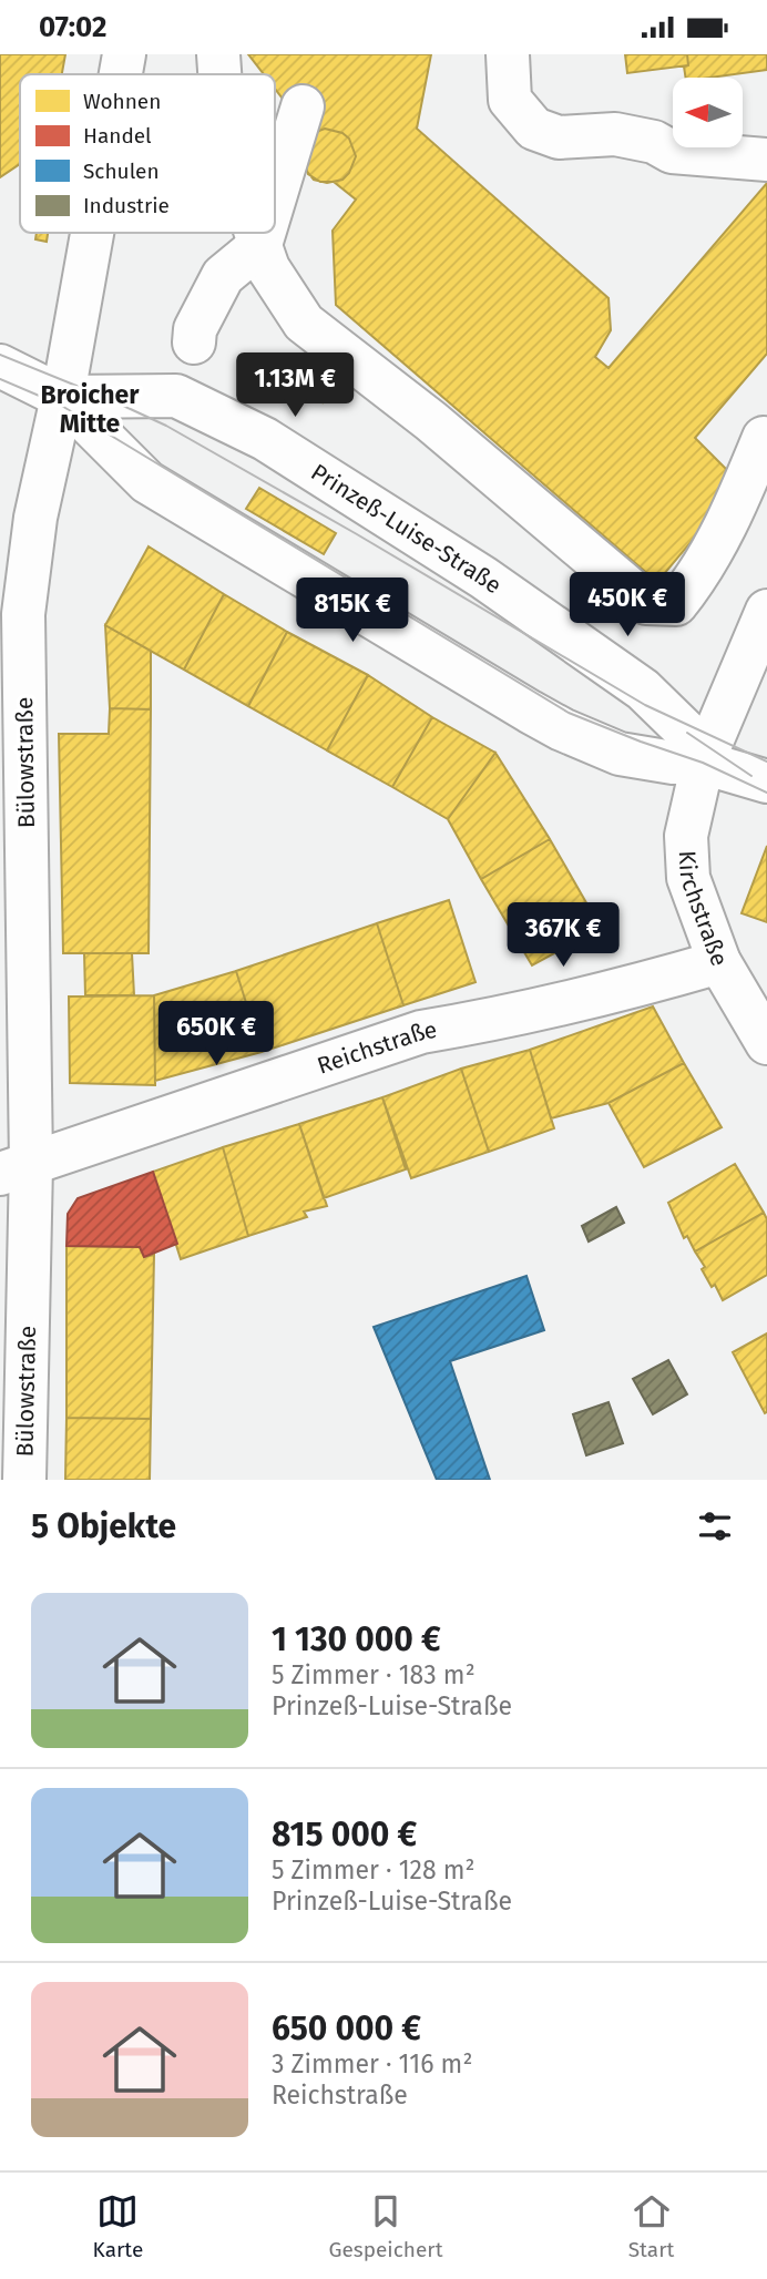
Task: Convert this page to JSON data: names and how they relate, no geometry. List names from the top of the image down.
{
  "streets": {
    "street": [
      "Prinzeß-Luise-Straße",
      "Bülowstraße",
      "Kirchstraße",
      "Reichstraße"
    ]
  },
  "crossings": [
    ["Prinzeß-Luise-Straße", "Bülowstraße"],
    ["Prinzeß-Luise-Straße", "Kirchstraße"],
    ["Bülowstraße", "Reichstraße"],
    ["Kirchstraße", "Reichstraße"]
  ],
  "districts": ["Broicher Mitte"],
  "legend": [
    "Wohnen",
    "Handel",
    "Schulen",
    "Industrie"
  ],
  "north": "left",
  "page": {
    "status": "07:02",
    "price": [
      "1.13M €",
      "450K €",
      "815K €",
      "367K €",
      "650K €"
    ],
    "heading": "5 Objekte",
    "list": [
      {
        "name": "1 130 000 €",
        "note": "5 Zimmer · 183 m² · Prinzeß-Luise-Straße"
      },
      {
        "name": "815 000 €",
        "note": "5 Zimmer · 128 m² · Prinzeß-Luise-Straße"
      },
      {
        "name": "650 000 €",
        "note": "3 Zimmer · 116 m² · Reichstraße"
      }
    ],
    "tabs": ["Karte", "Gespeichert", "Start"]
  }
}
